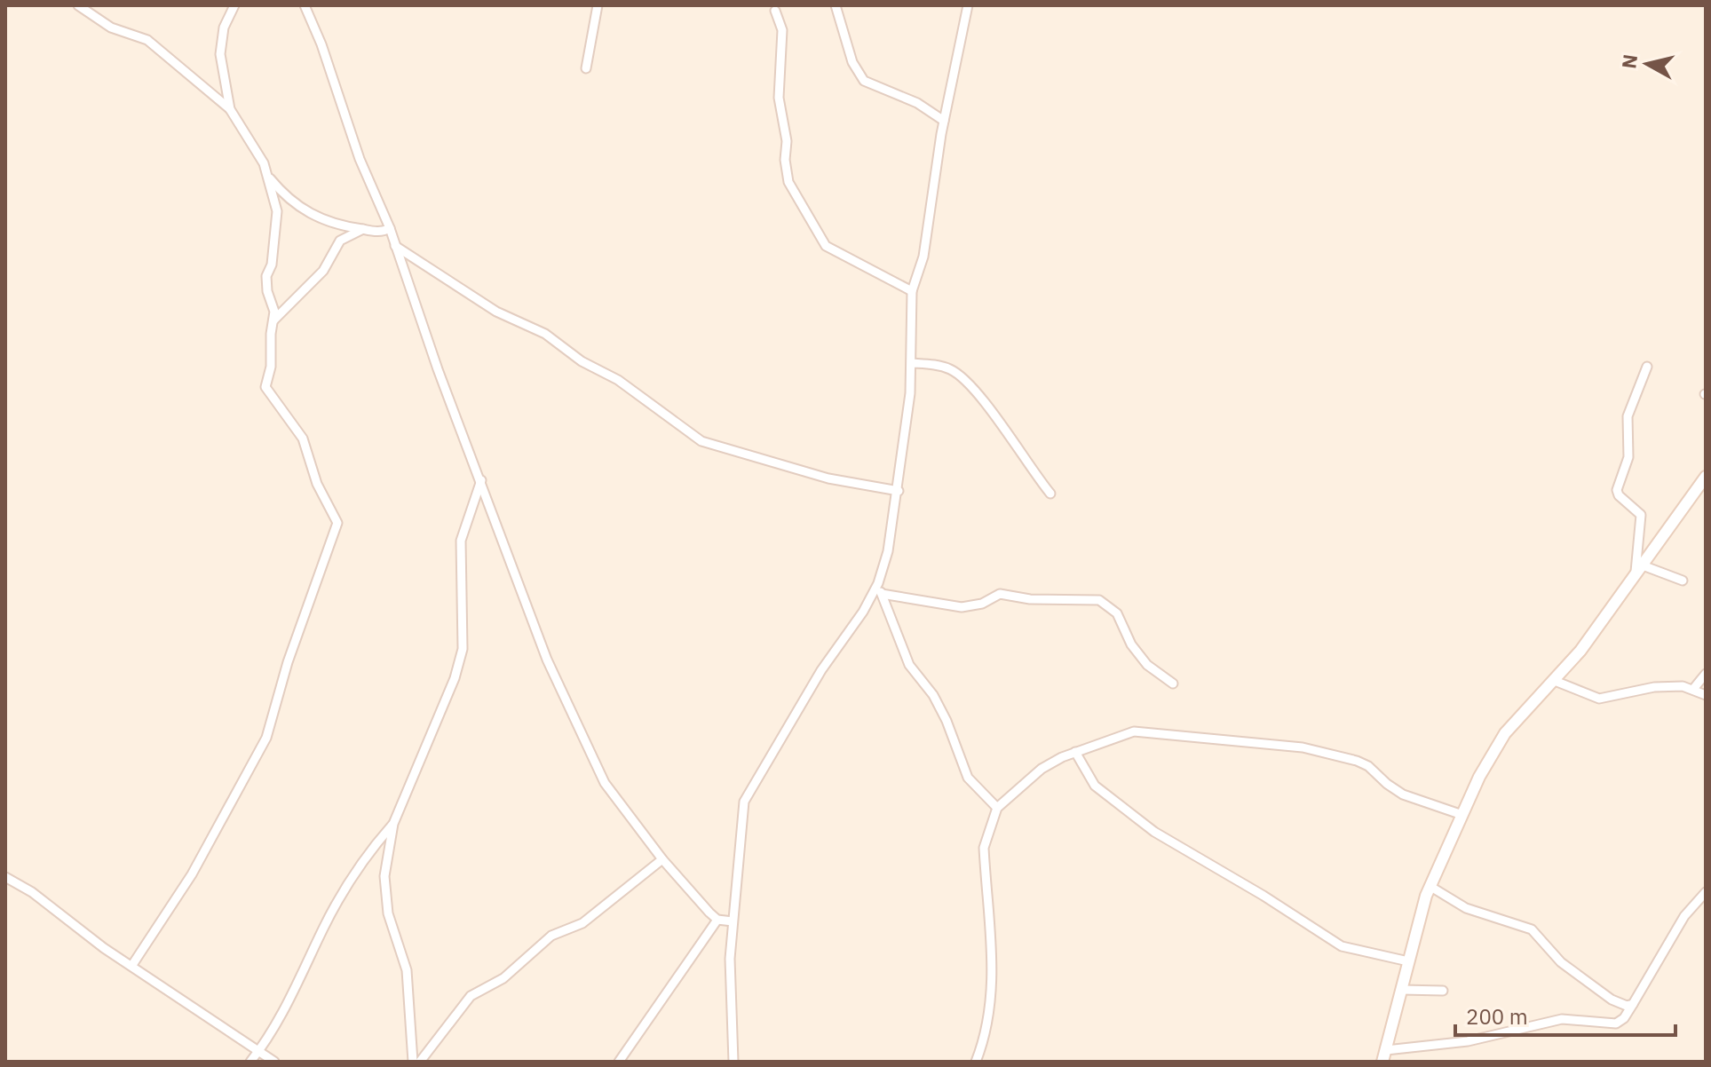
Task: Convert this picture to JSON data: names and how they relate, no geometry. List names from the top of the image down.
{
  "scale_bar": "200 m",
  "north": "left"
}
